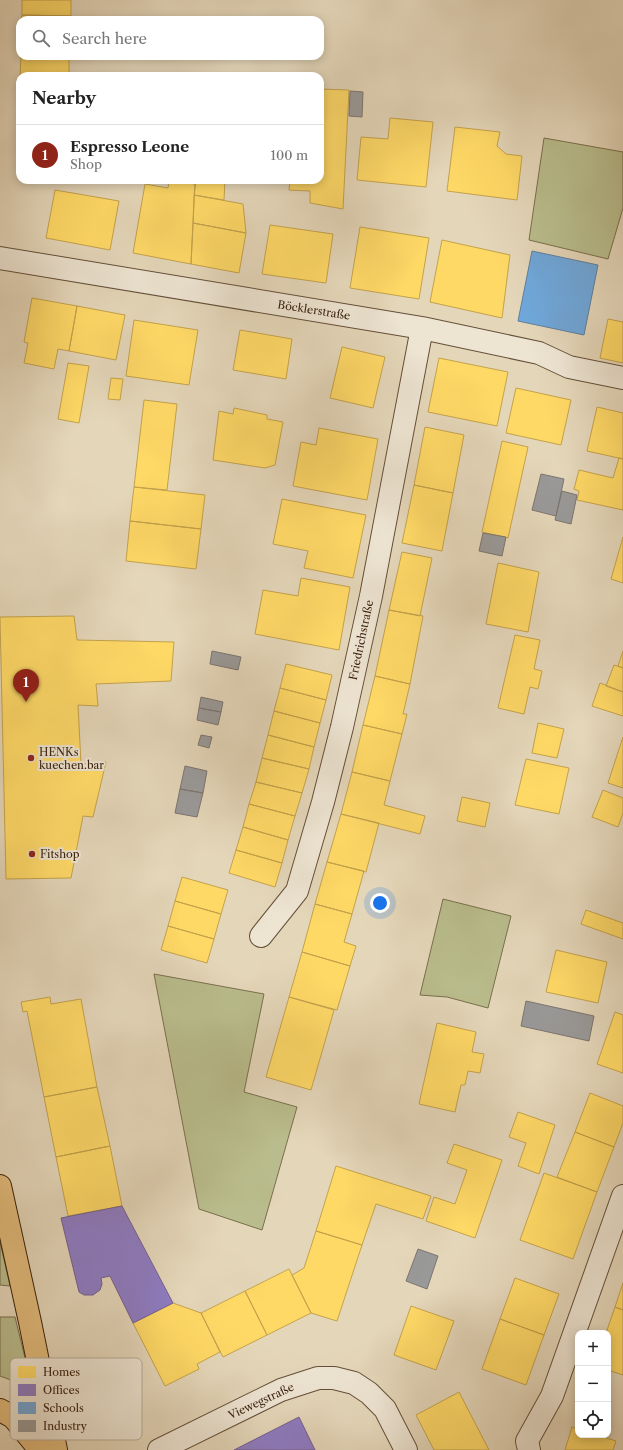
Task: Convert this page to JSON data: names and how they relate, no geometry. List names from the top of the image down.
{
  "streets": {
    "street": ["Böcklerstraße", "Friedrichstraße", "Viewegstraße"]
  },
  "crossings": [
    ["Böcklerstraße", "Friedrichstraße"]
  ],
  "places": ["HENKs kuechen.bar", "Fitshop"],
  "legend": [
    "Homes",
    "Offices",
    "Schools",
    "Industry"
  ],
  "page": {
    "search": "Search here",
    "heading": "Nearby",
    "list": [
      {
        "mark": "1",
        "name": "Espresso Leone",
        "note": "Shop",
        "value": "100 m"
      }
    ],
    "pins": "1",
    "map_buttons": ["+", "−"]
  }
}
